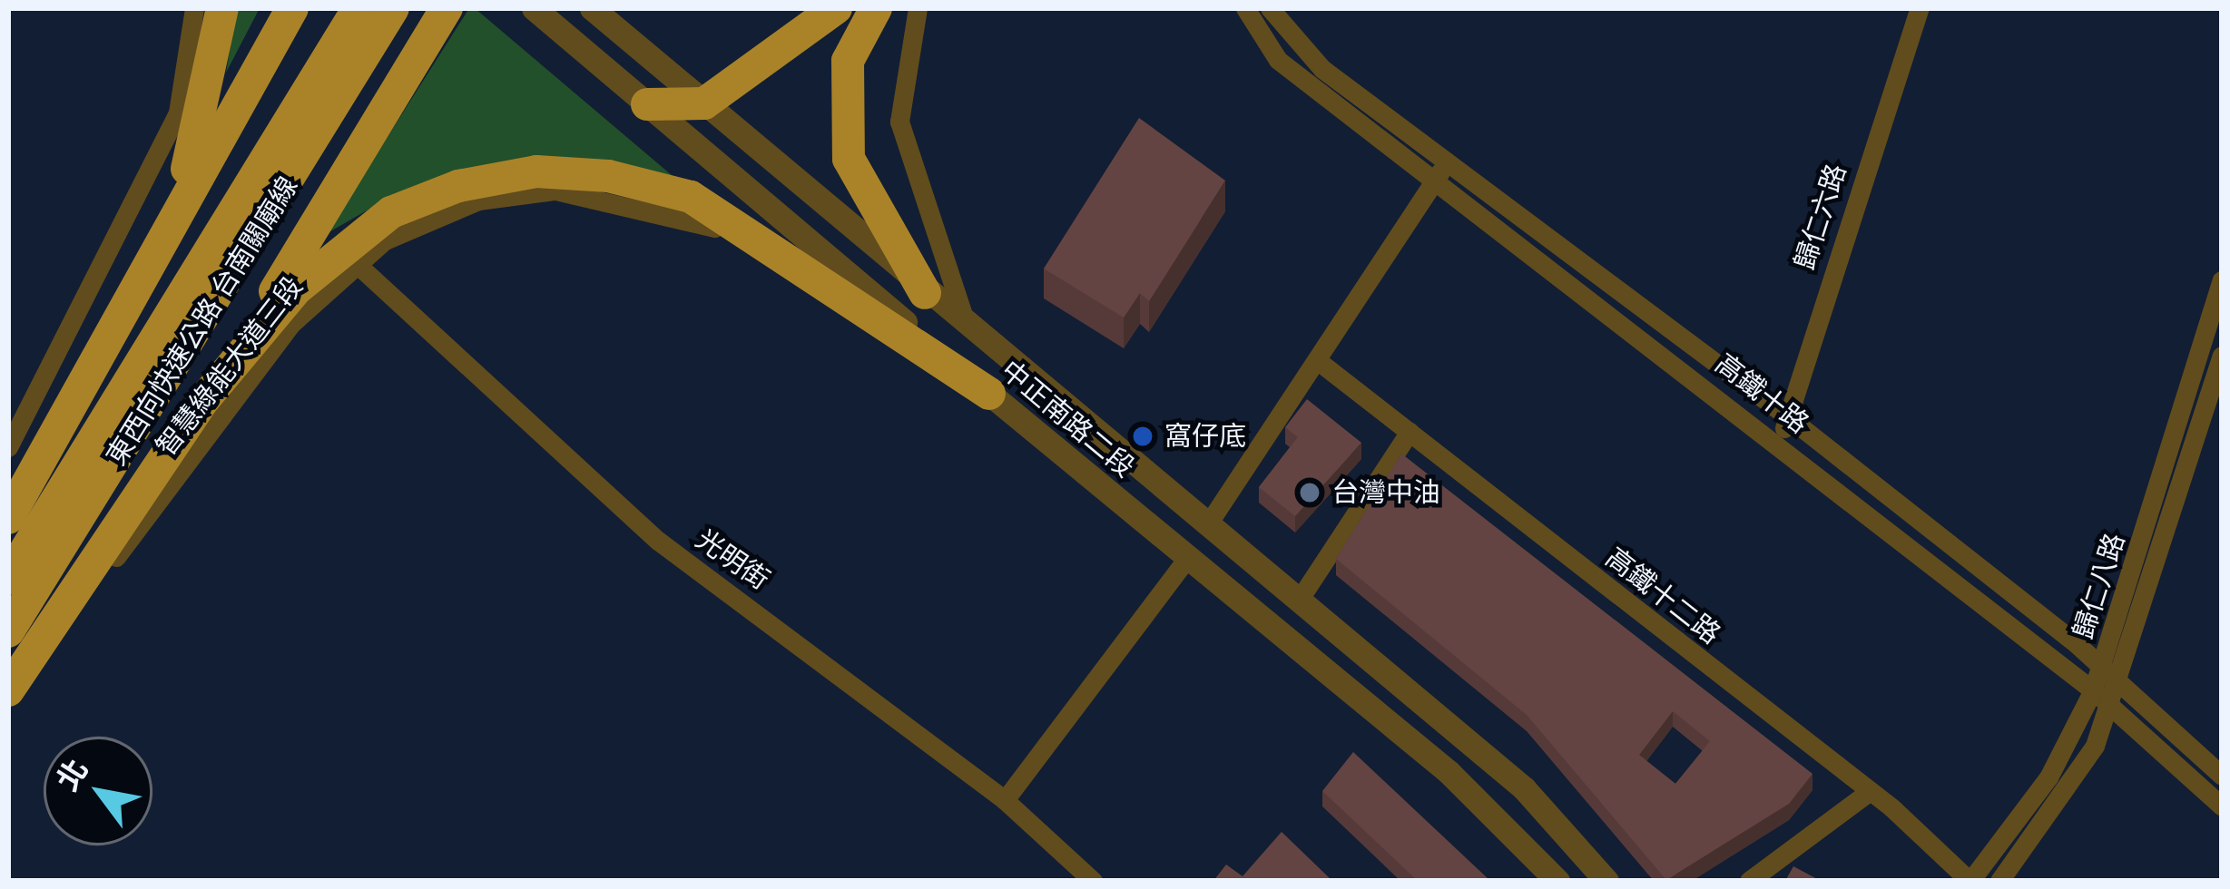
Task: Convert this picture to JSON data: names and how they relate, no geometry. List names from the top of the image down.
{
  "streets": {
    "highway": ["東西向快速公路 台南關廟線"],
    "street": [
      "歸仁六路",
      "智慧綠能大道三段",
      "高鐵十路",
      "中正南路二段",
      "光明街",
      "歸仁八路",
      "高鐵十二路"
    ]
  },
  "crossings": [
    ["歸仁六路", "高鐵十路"],
    ["智慧綠能大道三段", "光明街"],
    ["高鐵十路", "歸仁八路"],
    ["歸仁八路", "高鐵十二路"]
  ],
  "places": ["窩仔底", "台灣中油"],
  "north": "top left"
}
